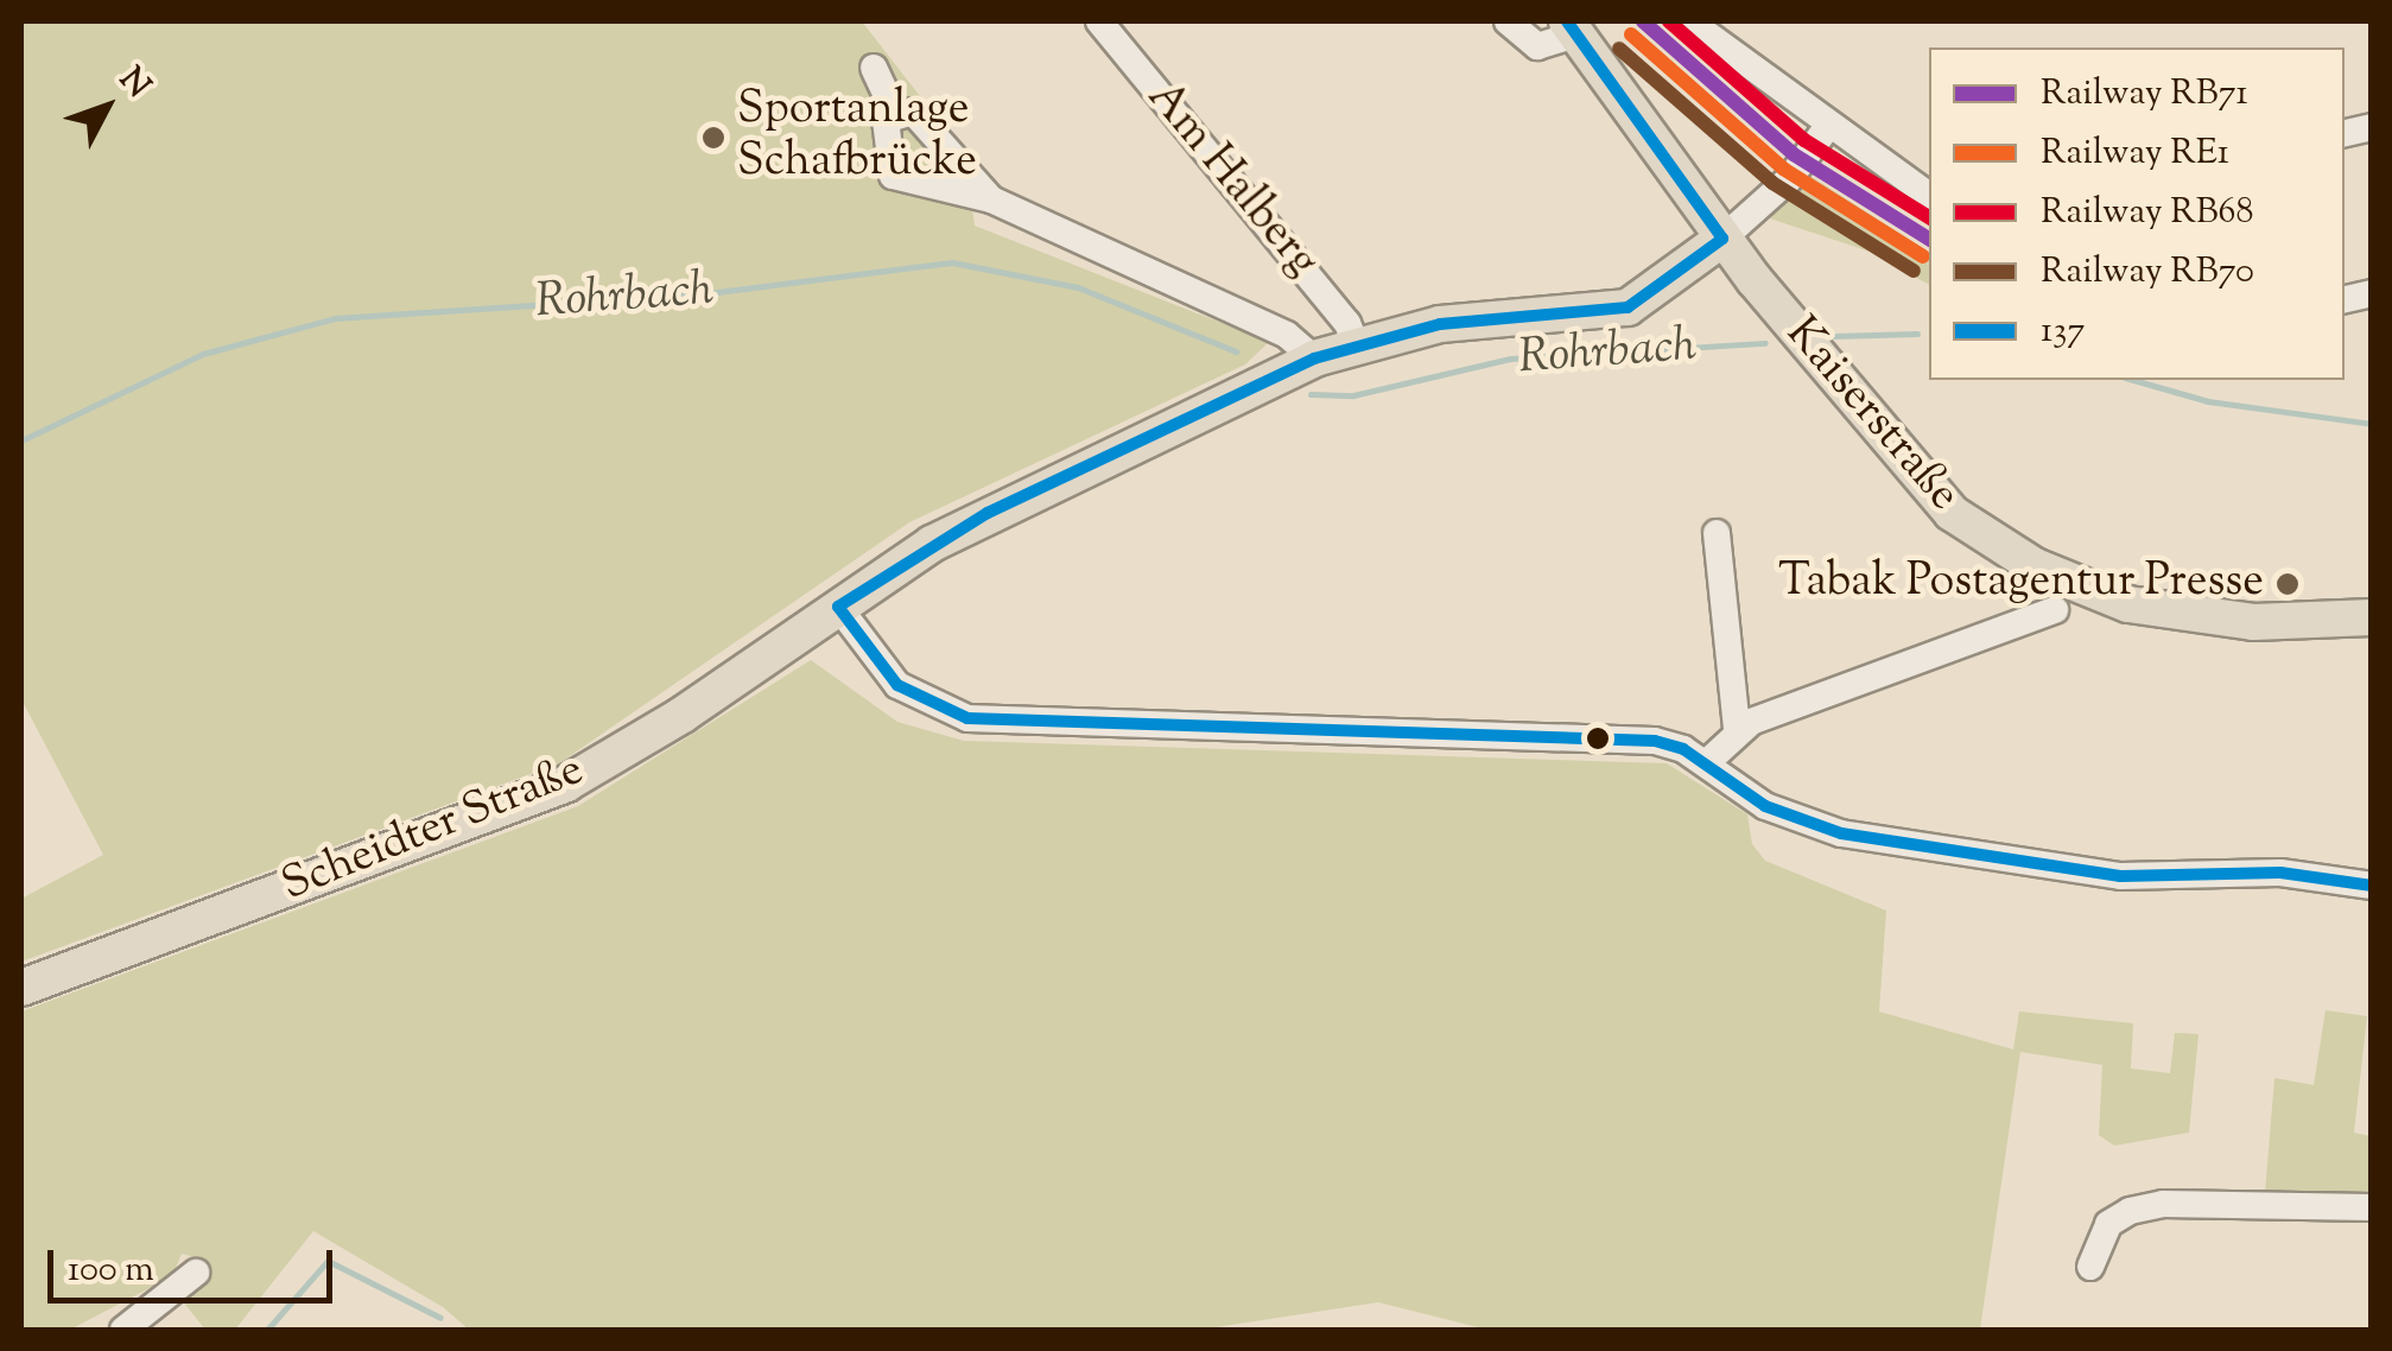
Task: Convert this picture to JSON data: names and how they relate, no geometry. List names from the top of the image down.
{
  "streets": {
    "main road": ["Kaiserstraße", "Scheidter Straße"],
    "street": ["Am Halberg"]
  },
  "crossings": [
    ["Am Halberg", "Scheidter Straße"],
    ["Kaiserstraße", "Scheidter Straße"]
  ],
  "water": ["Rohrbach"],
  "places": ["Sportanlage Schafbrücke", "Tabak Postagentur Presse"],
  "lines": [
    "rail line RB71",
    "rail line RB68",
    "transit line 137",
    "rail line RE1",
    "rail line RB70"
  ],
  "legend": [
    "Railway RB71",
    "Railway RE1",
    "Railway RB68",
    "Railway RB70",
    "137"
  ],
  "scale_bar": "100 m",
  "north": "top right"
}
